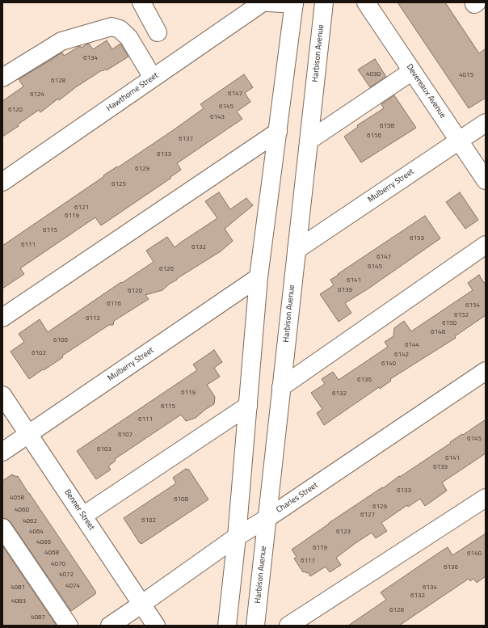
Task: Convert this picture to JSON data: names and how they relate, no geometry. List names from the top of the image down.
{
  "streets": {
    "street": [
      "Harbison Avenue",
      "Devereaux Avenue",
      "Hawthorne Street",
      "Mulberry Street",
      "Charles Street",
      "Benner Street"
    ]
  },
  "crossings": [
    ["Harbison Avenue", "Mulberry Street"],
    ["Harbison Avenue", "Charles Street"],
    ["Devereaux Avenue", "Mulberry Street"],
    ["Mulberry Street", "Benner Street"],
    ["Charles Street", "Benner Street"]
  ],
  "house_numbers": [
    "6134",
    "4030",
    "4015",
    "6128",
    "6147",
    "6124",
    "6145",
    "6120",
    "6143",
    "6158",
    "6156",
    "6137",
    "6133",
    "6129",
    "6125",
    "6121",
    "6119",
    "6115",
    "6153",
    "6111",
    "6132",
    "6147",
    "6145",
    "6126",
    "6141",
    "6139",
    "6120",
    "6116",
    "6154",
    "6152",
    "6112",
    "6150",
    "6148",
    "6106",
    "6144",
    "6102",
    "6142",
    "6140",
    "6136",
    "6119",
    "6132",
    "6115",
    "6111",
    "6107",
    "6145",
    "6103",
    "6141",
    "6139",
    "6133",
    "4058",
    "6108",
    "6129",
    "4060",
    "6127",
    "6102",
    "4062",
    "4064",
    "6123",
    "4066",
    "6119",
    "4068",
    "6140",
    "6117",
    "4070",
    "6136",
    "4072",
    "4074",
    "4081",
    "6134",
    "6132",
    "4083",
    "6128",
    "4087"
  ]
}
